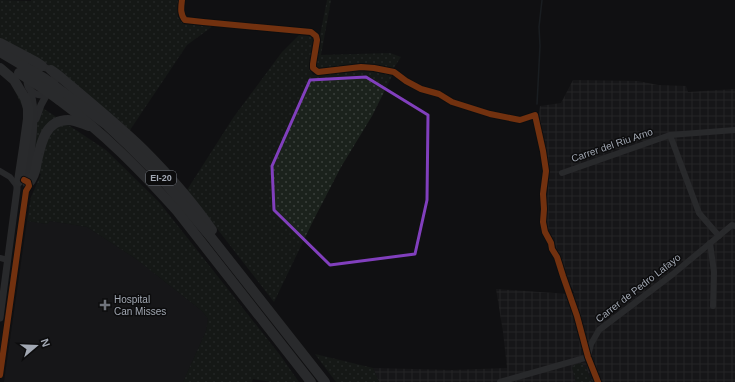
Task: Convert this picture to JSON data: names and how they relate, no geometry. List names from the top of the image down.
{
  "streets": {
    "highway": ["EI-20"],
    "street": ["Carrer del Riu Arno", "Carrer de Pedro Lafayo"]
  },
  "crossings": [
    ["Carrer del Riu Arno", "Carrer de Pedro Lafayo"]
  ],
  "places": {
    "health": ["Hospital Can Misses"]
  },
  "north": "right"
}
